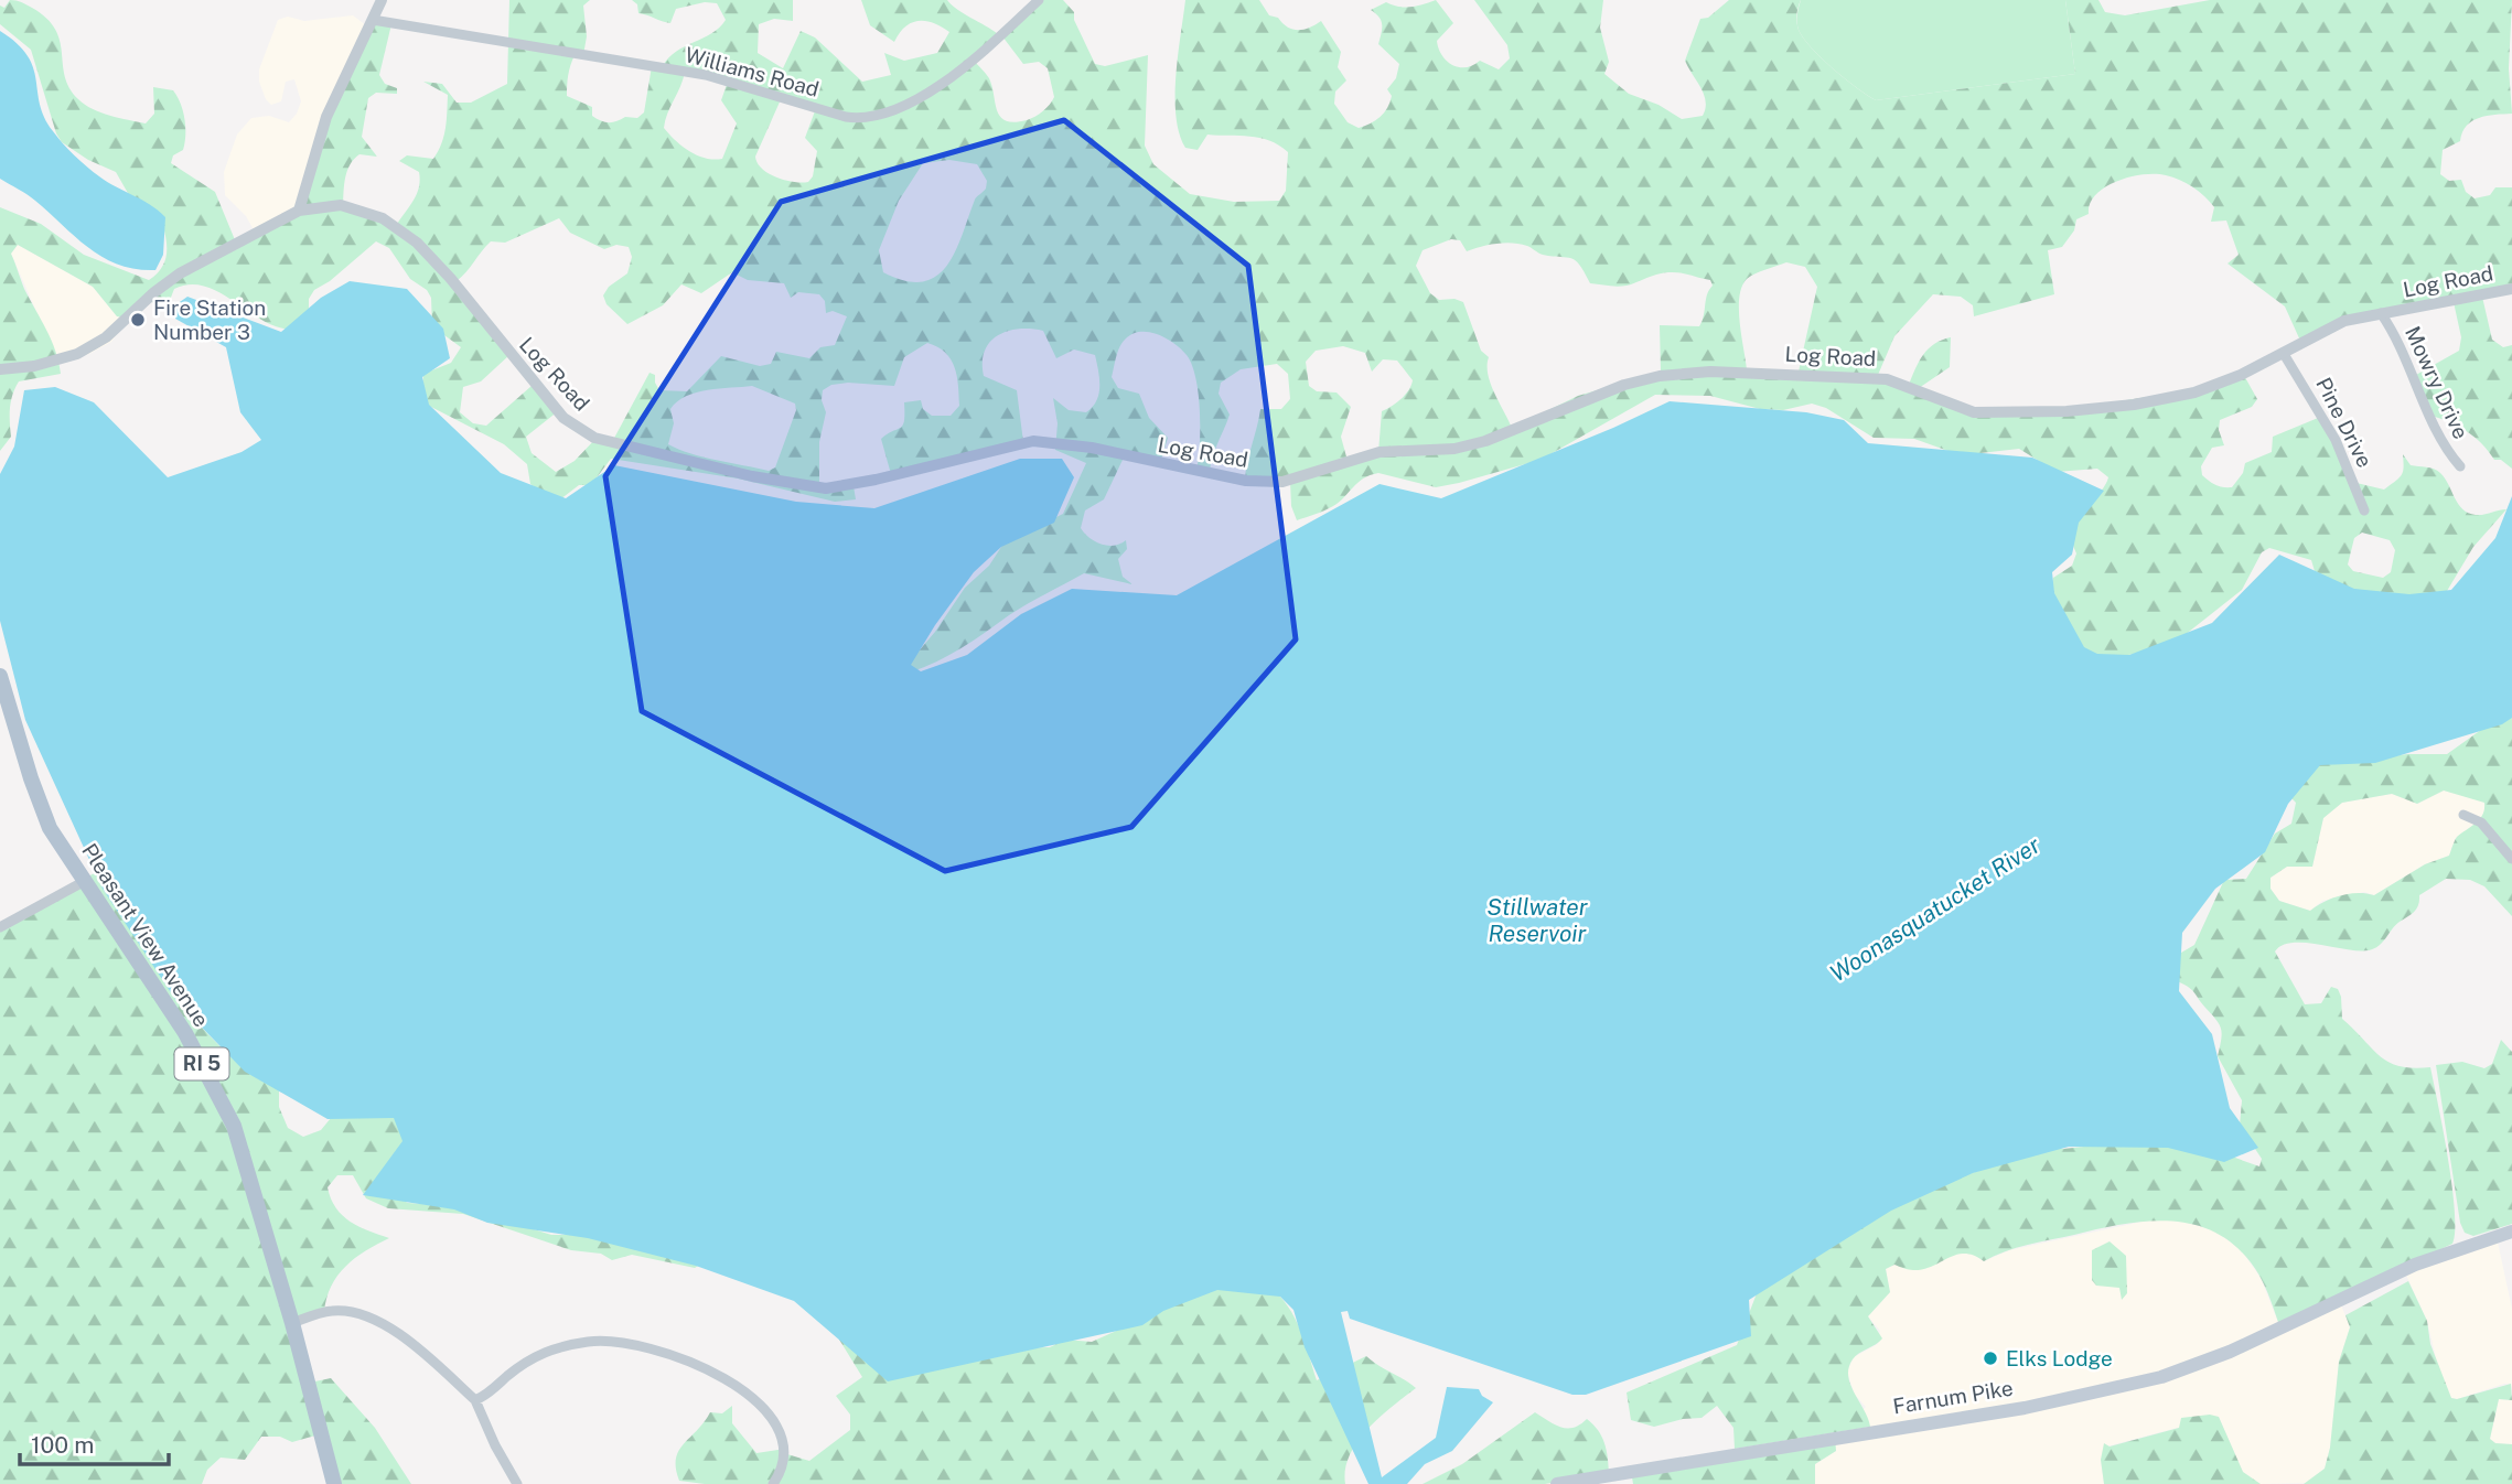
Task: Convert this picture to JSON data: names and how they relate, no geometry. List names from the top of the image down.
{
  "streets": {
    "main road": ["Pleasant View Avenue", "RI 5", "Farnum Pike"],
    "street": [
      "Williams Road",
      "Log Road",
      "Mowry Drive",
      "Pine Drive"
    ]
  },
  "crossings": [
    ["Log Road", "Mowry Drive"],
    ["Log Road", "Pine Drive"]
  ],
  "water": ["Stillwater Reservoir", "Woonasquatucket River"],
  "places": ["Fire Station Number 3", "Elks Lodge"],
  "scale_bar": "100 m"
}
